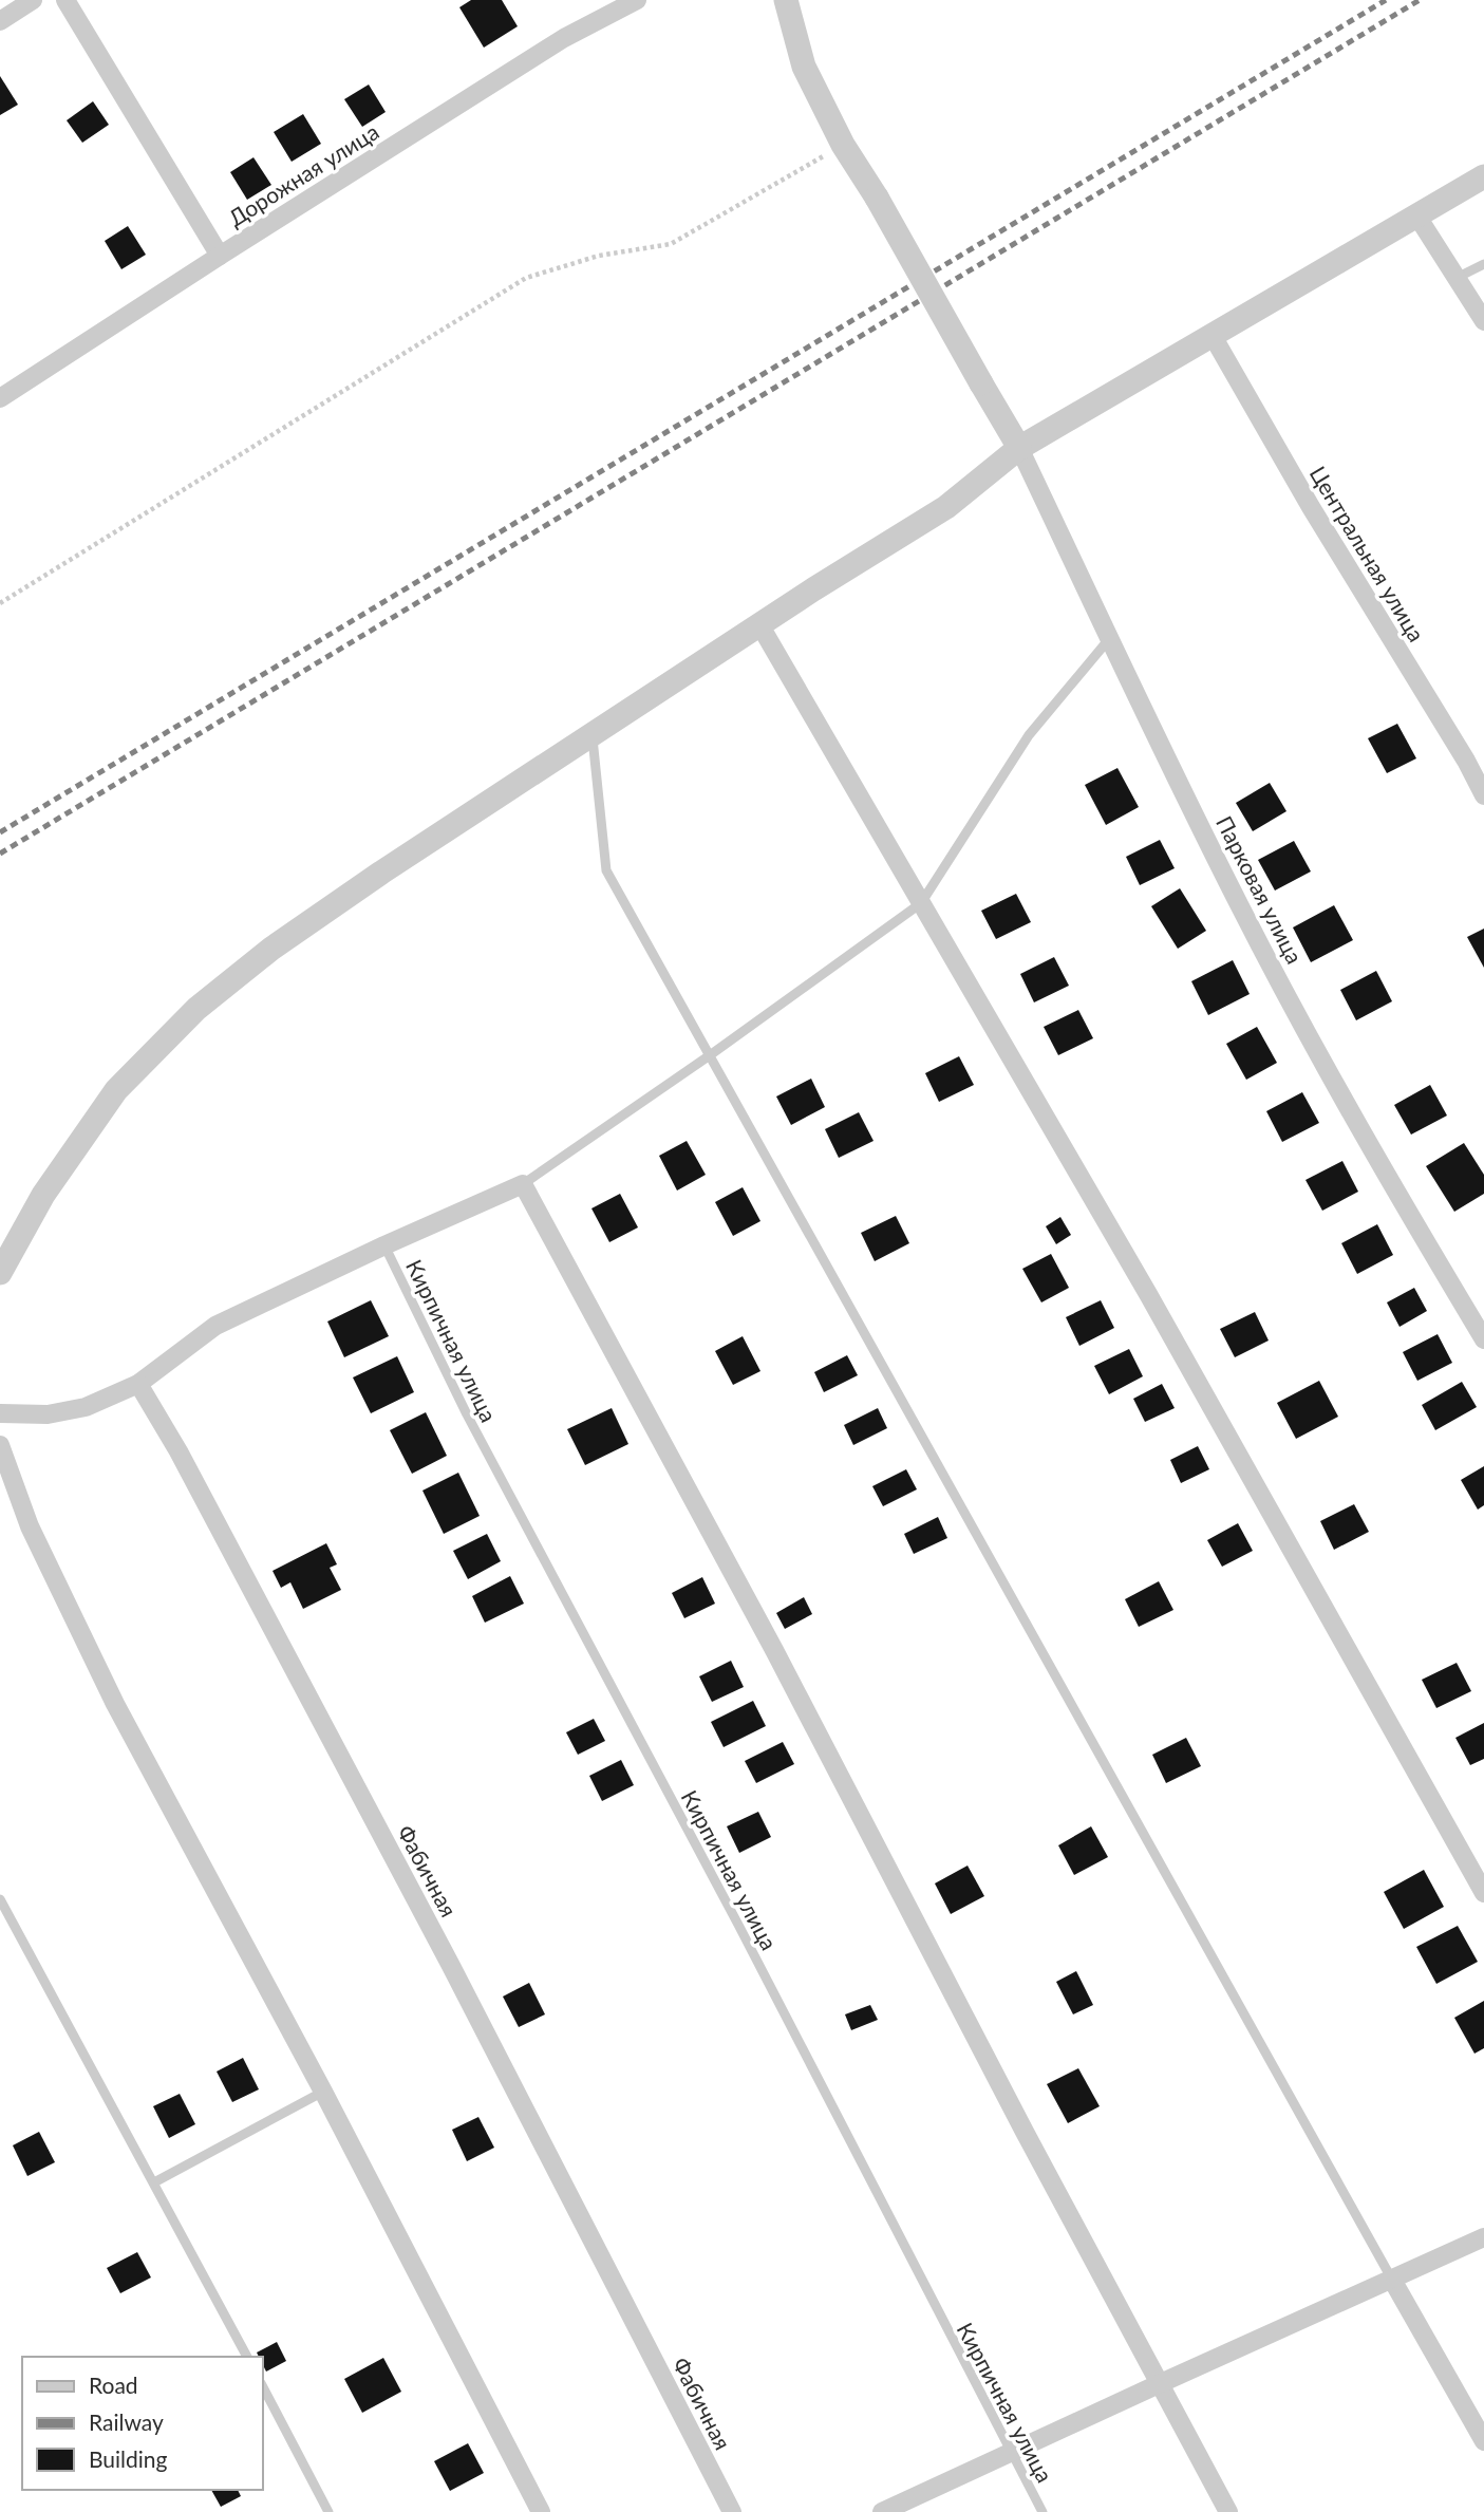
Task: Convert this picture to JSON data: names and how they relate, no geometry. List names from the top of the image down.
{
  "streets": {
    "street": [
      "Дорожная улица",
      "Центральная улица",
      "Парковая улица",
      "Фабичная"
    ],
    "lane": ["Кирпичная улица"]
  },
  "legend": ["Road", "Railway", "Building"]
}
